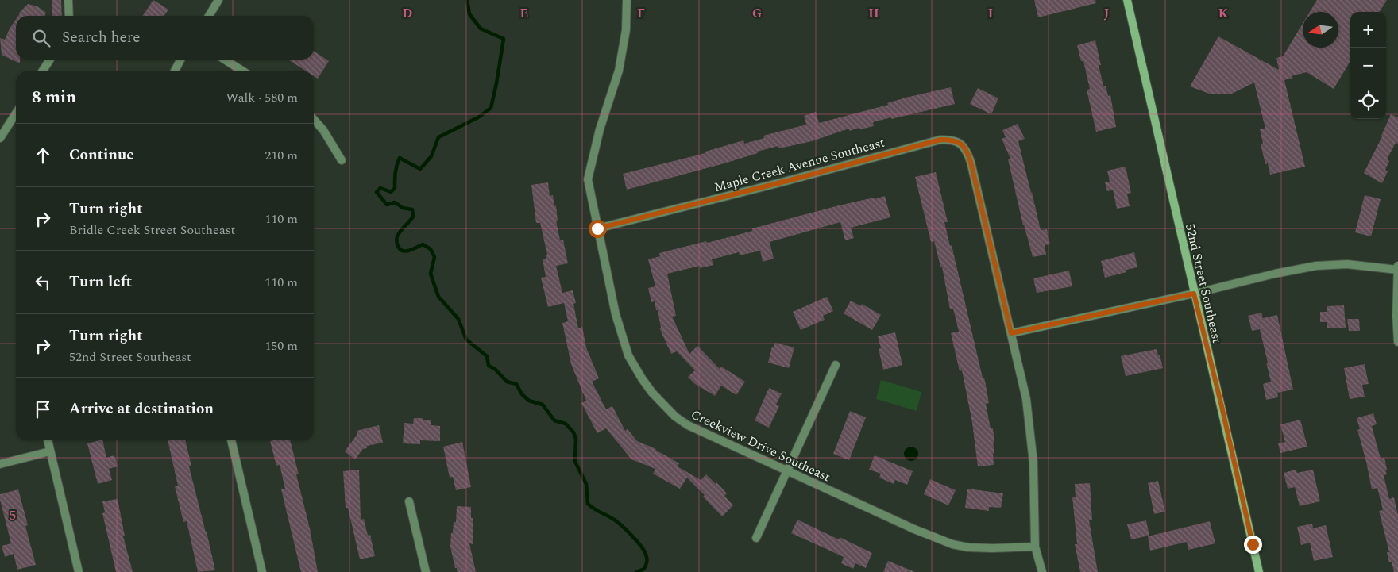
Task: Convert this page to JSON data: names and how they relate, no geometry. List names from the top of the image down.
{
  "streets": {
    "main road": ["52nd Street Southeast"],
    "street": ["Maple Creek Avenue Southeast", "Creekview Drive Southeast"]
  },
  "crossings": [
    ["Maple Creek Avenue Southeast", "Creekview Drive Southeast"]
  ],
  "north": "left",
  "page": {
    "map_buttons": ["+", "−"],
    "search": "Search here",
    "heading": ["8 min", "Walk · 580 m"],
    "list": [
      ["Continue", "210 m"],
      ["Turn right", "Bridle Creek Street Southeast", "110 m"],
      ["Turn left", "110 m"],
      ["Turn right", "52nd Street Southeast", "150 m"],
      "Arrive at destination"
    ]
  },
  "grid": {
    "columns": [
      "D",
      "E",
      "F",
      "G",
      "H",
      "I",
      "J",
      "K"
    ],
    "rows": ["5"]
  }
}
